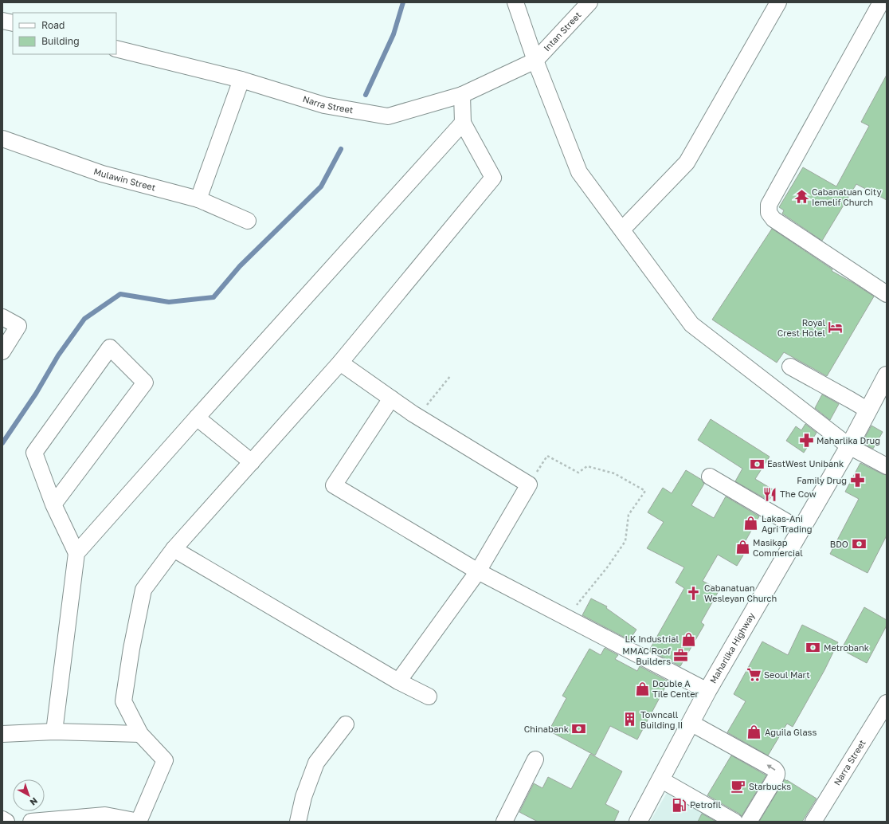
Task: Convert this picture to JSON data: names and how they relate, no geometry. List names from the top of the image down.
{
  "streets": {
    "main road": ["Maharlika Highway"],
    "street": ["Intan Street", "Narra Street", "Mulawin Street"]
  },
  "crossings": [
    ["Intan Street", "Narra Street"]
  ],
  "places": {
    "temple": ["Cabanatuan City Iemelif Church"],
    "hotel": ["Royal Crest Hotel"],
    "pharmacy": ["Maharlika Drug", "Family Drug"],
    "bank": [
      "EastWest Unibank",
      "BDO",
      "Metrobank",
      "Chinabank"
    ],
    "restaurant": ["The Cow"],
    "shop": [
      "Lakas-Ani Agri Trading",
      "Masikap Commercial",
      "LK Industrial",
      "Double A Tile Center",
      "Aguila Glass"
    ],
    "church": ["Cabanatuan Wesleyan Church"],
    "office": ["MMAC Roof Builders"],
    "supermarket": ["Seoul Mart"],
    "building": ["Towncall Building II"],
    "cafe": ["Starbucks"],
    "fuel station": ["Petrofil"]
  },
  "legend": ["Road", "Building"],
  "north": "bottom right"
}
